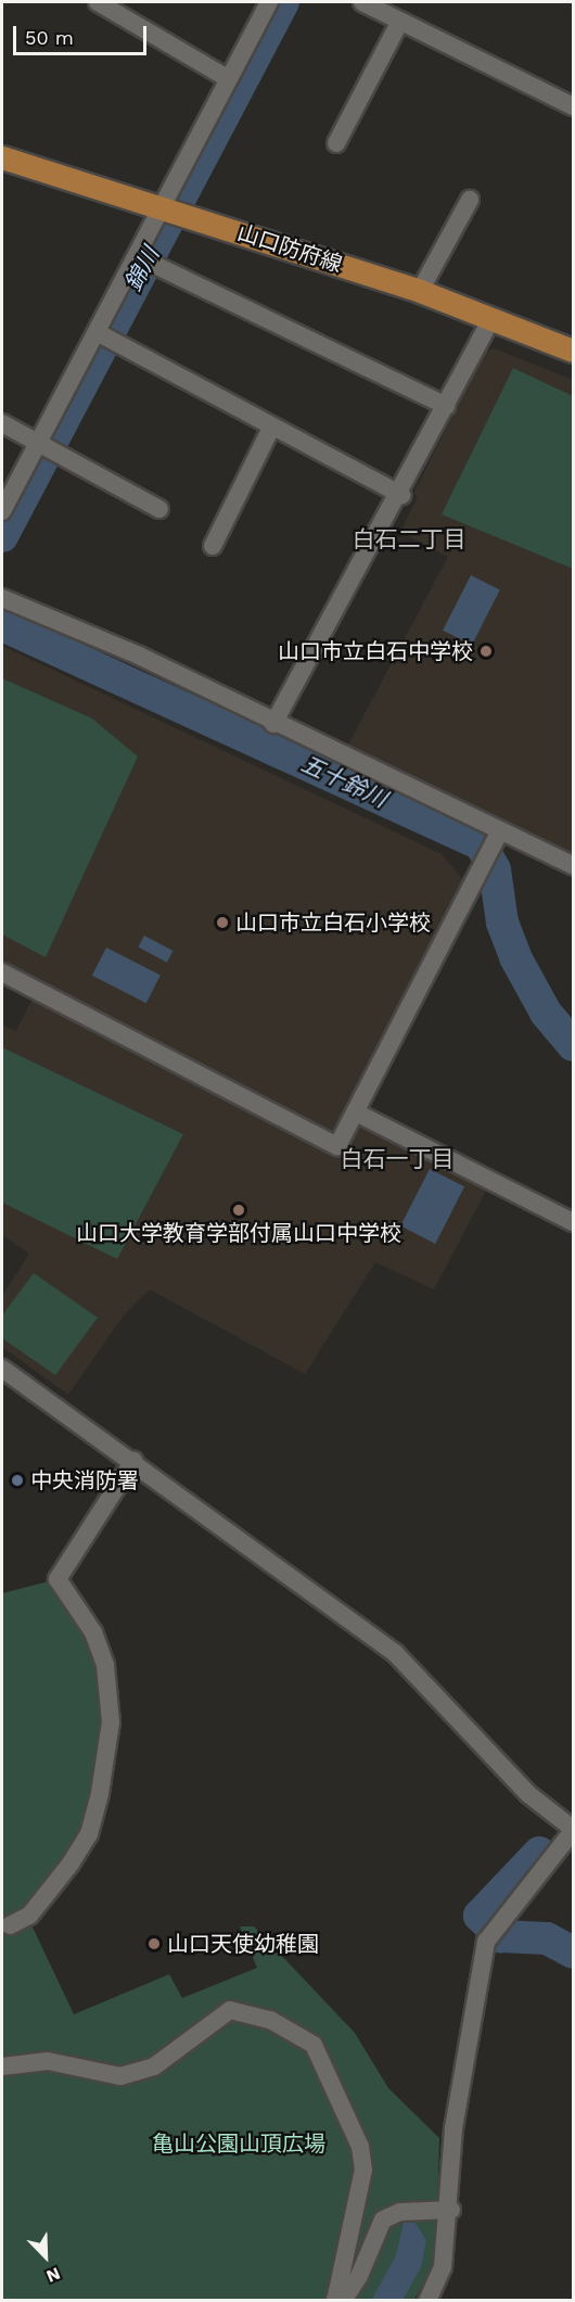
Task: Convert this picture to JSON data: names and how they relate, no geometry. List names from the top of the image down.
{
  "streets": {
    "main road": ["山口防府線"]
  },
  "districts": ["白石二丁目", "白石一丁目"],
  "water": ["錦川", "五十鈴川"],
  "parks": ["亀山公園山頂広場"],
  "places": [
    "山口市立白石中学校",
    "山口市立白石小学校",
    "山口大学教育学部付属山口中学校",
    "中央消防署",
    "山口天使幼稚園"
  ],
  "scale_bar": "50 m",
  "north": "bottom right"
}
